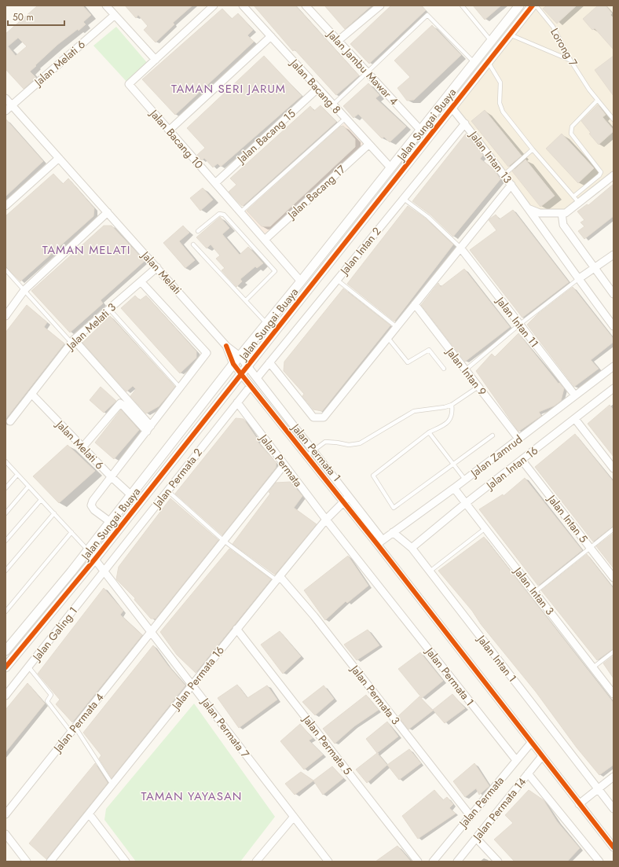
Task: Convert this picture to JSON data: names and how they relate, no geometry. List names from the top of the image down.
{
  "streets": {
    "street": [
      "Jalan Melati 6",
      "Jalan Jambu Mawar 4",
      "Jalan Bacang 8",
      "Jalan Sungai Buaya",
      "Jalan Bacang 15",
      "Jalan Bacang 10",
      "Jalan Intan 13",
      "Jalan Bacang 17",
      "Jalan Intan 2",
      "Jalan Melati",
      "Jalan Intan 11",
      "Jalan Melati 3",
      "Jalan Intan 9",
      "Jalan Permata 1",
      "Jalan Zamrud",
      "Jalan Permata",
      "Jalan Intan 16",
      "Jalan Permata 2",
      "Jalan Intan 5",
      "Jalan Intan 3",
      "Jalan Galing 1",
      "Jalan Intan 1",
      "Jalan Permata 16",
      "Jalan Permata 3",
      "Jalan Permata 4",
      "Jalan Permata 7",
      "Jalan Permata 5",
      "Jalan Permata 14"
    ],
    "lane": ["Lorong 7"]
  },
  "crossings": [
    ["Jalan Melati 6", "Jalan Sungai Buaya"],
    ["Jalan Melati 6", "Jalan Melati"],
    ["Jalan Melati 6", "Jalan Melati 3"],
    ["Jalan Jambu Mawar 4", "Jalan Sungai Buaya"],
    ["Jalan Bacang 8", "Jalan Sungai Buaya"],
    ["Jalan Bacang 8", "Jalan Bacang 15"],
    ["Jalan Bacang 8", "Jalan Bacang 17"],
    ["Jalan Sungai Buaya", "Jalan Bacang 10"],
    ["Jalan Sungai Buaya", "Jalan Intan 13"],
    ["Jalan Sungai Buaya", "Jalan Melati"],
    ["Jalan Sungai Buaya", "Jalan Permata 1"],
    ["Jalan Sungai Buaya", "Jalan Permata 7"],
    ["Jalan Bacang 15", "Jalan Bacang 10"],
    ["Jalan Bacang 10", "Jalan Bacang 17"],
    ["Jalan Intan 13", "Jalan Intan 2"],
    ["Jalan Intan 2", "Jalan Permata 1"],
    ["Jalan Melati", "Jalan Melati 3"],
    ["Jalan Melati", "Jalan Permata 1"],
    ["Jalan Intan 11", "Jalan Zamrud"],
    ["Jalan Intan 9", "Jalan Zamrud"],
    ["Jalan Permata 1", "Jalan Zamrud"],
    ["Jalan Permata 1", "Jalan Permata"],
    ["Jalan Permata 1", "Jalan Permata 2"],
    ["Jalan Permata 1", "Jalan Permata 16"],
    ["Jalan Permata 1", "Jalan Permata 14"],
    ["Jalan Zamrud", "Jalan Intan 3"],
    ["Jalan Zamrud", "Jalan Intan 1"],
    ["Jalan Permata", "Jalan Permata 2"],
    ["Jalan Permata", "Jalan Permata 16"],
    ["Jalan Permata", "Jalan Permata 3"],
    ["Jalan Intan 16", "Jalan Intan 5"],
    ["Jalan Intan 16", "Jalan Intan 3"],
    ["Jalan Intan 16", "Jalan Intan 1"],
    ["Jalan Permata 2", "Jalan Galing 1"],
    ["Jalan Permata 2", "Jalan Permata 7"],
    ["Jalan Galing 1", "Jalan Permata 7"],
    ["Jalan Permata 16", "Jalan Permata 3"],
    ["Jalan Permata 16", "Jalan Permata 7"],
    ["Jalan Permata 16", "Jalan Permata 5"],
    ["Jalan Permata 4", "Jalan Permata 7"]
  ],
  "districts": ["TAMAN SERI JARUM", "TAMAN MELATI", "TAMAN YAYASAN"],
  "scale_bar": "50 m"
}
